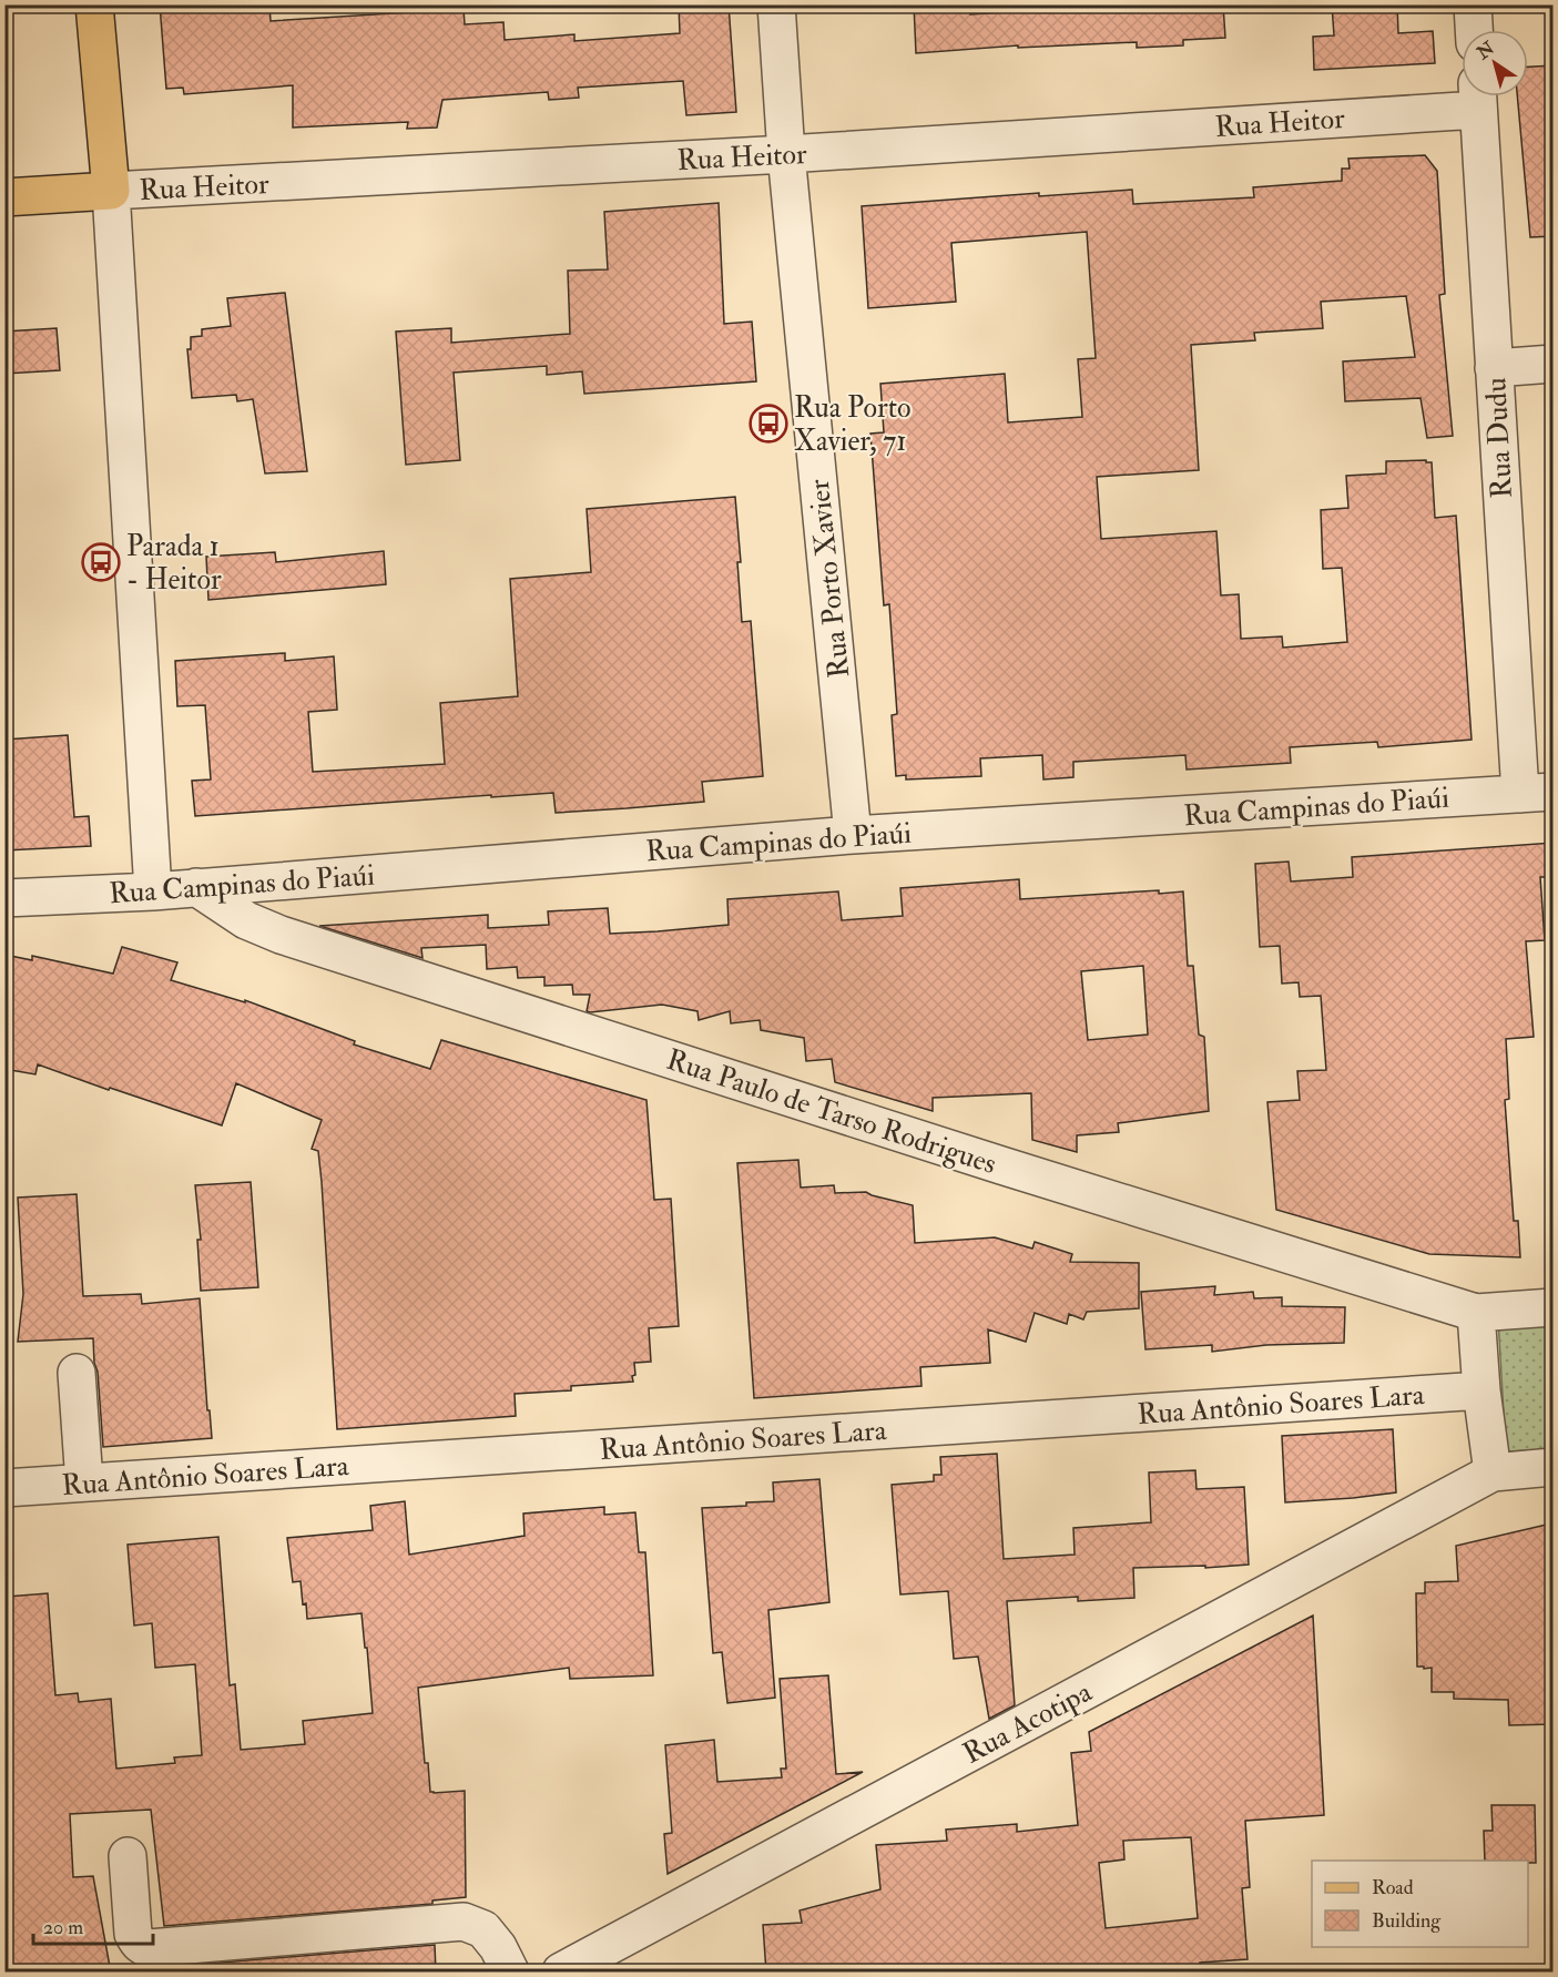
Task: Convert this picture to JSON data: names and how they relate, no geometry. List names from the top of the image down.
{
  "streets": {
    "main road": ["Rua Heitor"],
    "street": [
      "Rua Dudu",
      "Rua Porto Xavier",
      "Rua Campinas do Piaúi",
      "Rua Paulo de Tarso Rodrigues",
      "Rua Antônio Soares Lara",
      "Rua Acotipa"
    ]
  },
  "crossings": [
    ["Rua Heitor", "Rua Dudu"],
    ["Rua Heitor", "Rua Porto Xavier"],
    ["Rua Dudu", "Rua Campinas do Piaúi"],
    ["Rua Porto Xavier", "Rua Campinas do Piaúi"],
    ["Rua Campinas do Piaúi", "Rua Paulo de Tarso Rodrigues"]
  ],
  "places": {
    "bus stop": ["Rua Porto Xavier, 71", "Parada 1 - Heitor"]
  },
  "legend": ["Road", "Building"],
  "scale_bar": "20 m",
  "north": "top left"
}
